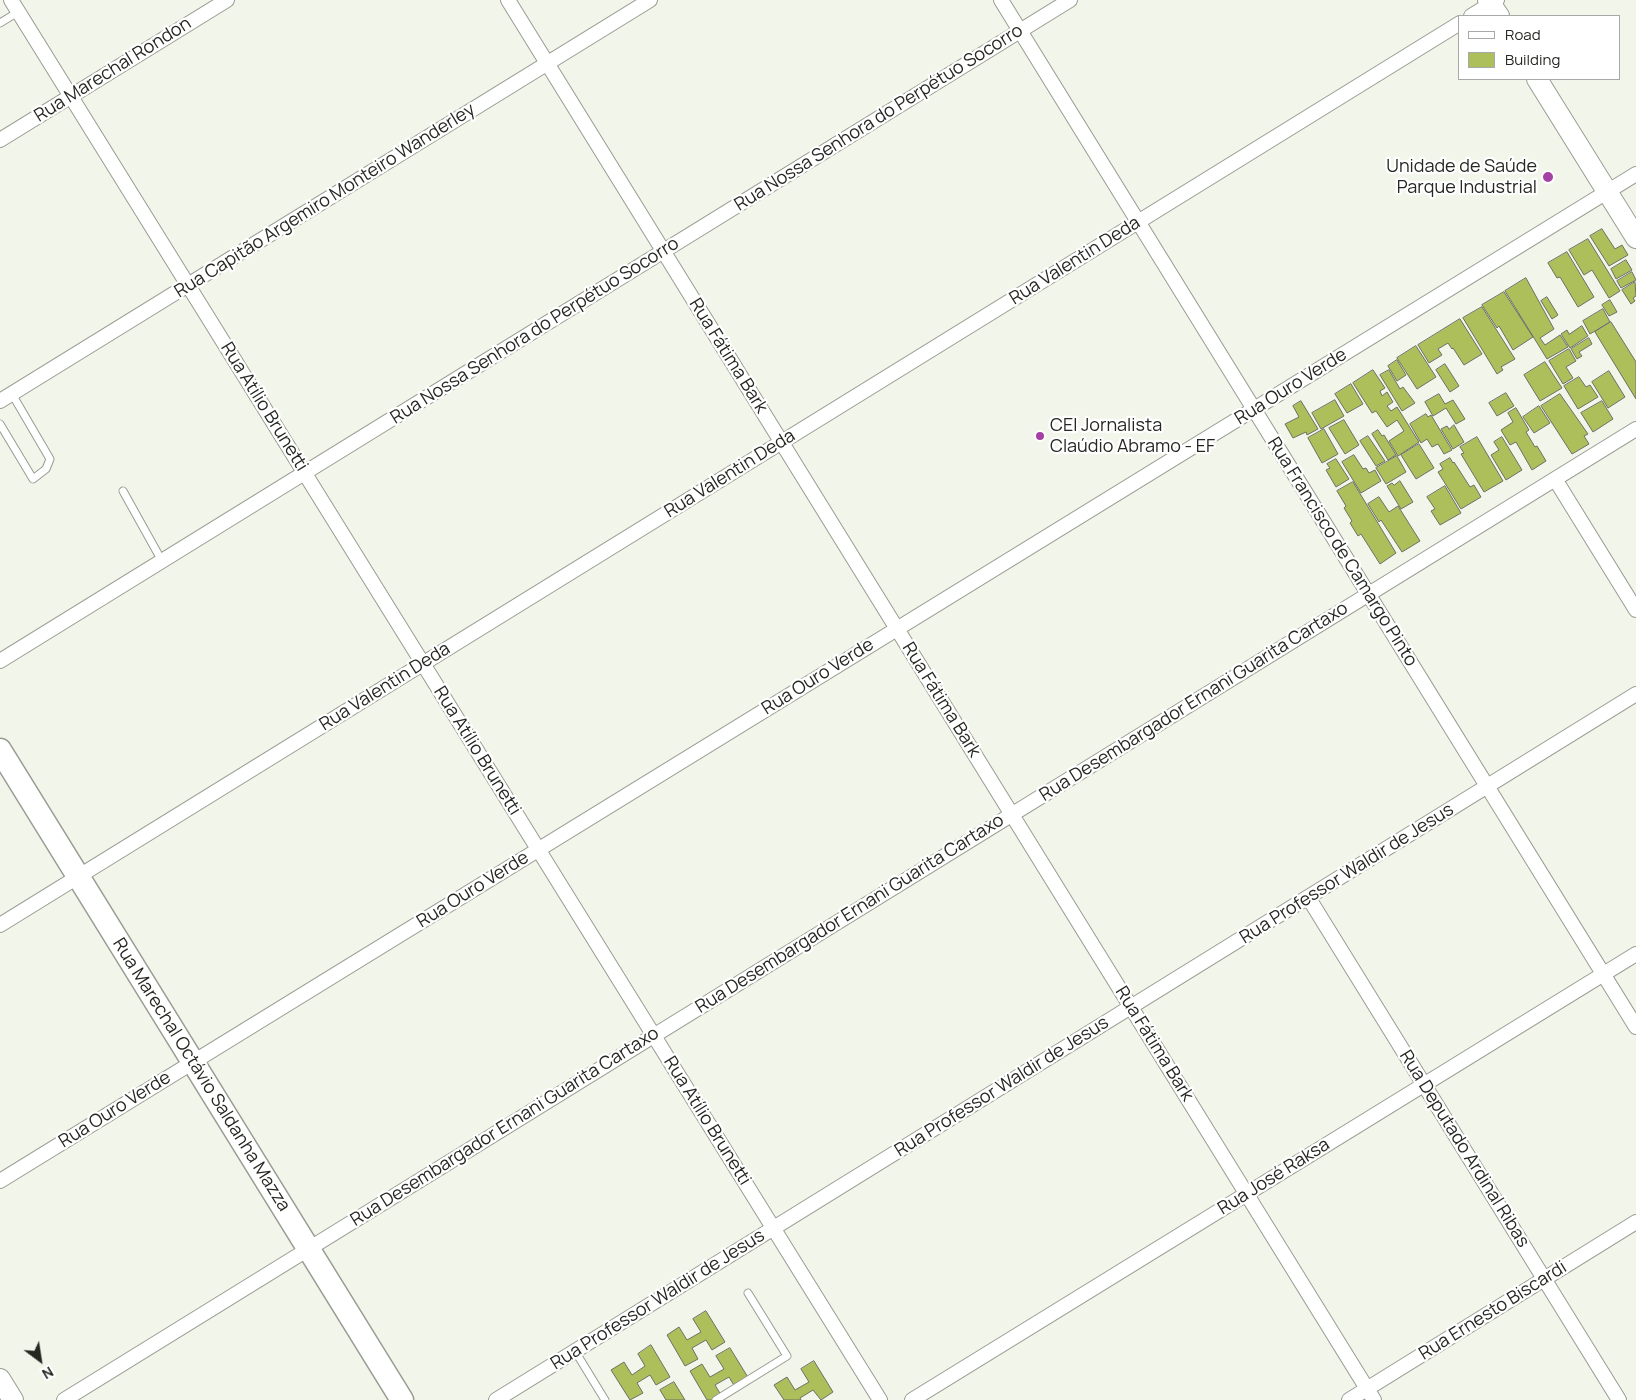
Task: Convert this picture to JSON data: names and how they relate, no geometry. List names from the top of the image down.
{
  "streets": {
    "main road": ["Rua Marechal Octávio Saldanha Mazza"],
    "street": [
      "Rua Marechal Rondon",
      "Rua Nossa Senhora do Perpétuo Socorro",
      "Rua Capitão Argemiro Monteiro Wanderley",
      "Rua Valentin Deda",
      "Rua Fátima Bark",
      "Rua Ouro Verde",
      "Rua Atílio Brunetti",
      "Rua Francisco de Camargo Pinto",
      "Rua Desembargador Ernani Guarita Cartaxo",
      "Rua Professor Waldir de Jesus",
      "Rua Deputado Ardinal Ribas",
      "Rua José Raksa",
      "Rua Ernesto Biscardi"
    ]
  },
  "crossings": [
    ["Rua Marechal Rondon", "Rua Atílio Brunetti"],
    ["Rua Nossa Senhora do Perpétuo Socorro", "Rua Fátima Bark"],
    ["Rua Nossa Senhora do Perpétuo Socorro", "Rua Atílio Brunetti"],
    ["Rua Nossa Senhora do Perpétuo Socorro", "Rua Francisco de Camargo Pinto"],
    ["Rua Capitão Argemiro Monteiro Wanderley", "Rua Fátima Bark"],
    ["Rua Capitão Argemiro Monteiro Wanderley", "Rua Atílio Brunetti"],
    ["Rua Valentin Deda", "Rua Fátima Bark"],
    ["Rua Valentin Deda", "Rua Atílio Brunetti"],
    ["Rua Valentin Deda", "Rua Francisco de Camargo Pinto"],
    ["Rua Valentin Deda", "Rua Marechal Octávio Saldanha Mazza"],
    ["Rua Fátima Bark", "Rua Ouro Verde"],
    ["Rua Fátima Bark", "Rua Desembargador Ernani Guarita Cartaxo"],
    ["Rua Fátima Bark", "Rua Professor Waldir de Jesus"],
    ["Rua Fátima Bark", "Rua José Raksa"],
    ["Rua Fátima Bark", "Rua Ernesto Biscardi"],
    ["Rua Ouro Verde", "Rua Atílio Brunetti"],
    ["Rua Ouro Verde", "Rua Francisco de Camargo Pinto"],
    ["Rua Ouro Verde", "Rua Marechal Octávio Saldanha Mazza"],
    ["Rua Atílio Brunetti", "Rua Desembargador Ernani Guarita Cartaxo"],
    ["Rua Atílio Brunetti", "Rua Professor Waldir de Jesus"],
    ["Rua Francisco de Camargo Pinto", "Rua Desembargador Ernani Guarita Cartaxo"],
    ["Rua Francisco de Camargo Pinto", "Rua Professor Waldir de Jesus"],
    ["Rua Francisco de Camargo Pinto", "Rua José Raksa"],
    ["Rua Desembargador Ernani Guarita Cartaxo", "Rua Marechal Octávio Saldanha Mazza"],
    ["Rua Professor Waldir de Jesus", "Rua Deputado Ardinal Ribas"],
    ["Rua Deputado Ardinal Ribas", "Rua José Raksa"],
    ["Rua Deputado Ardinal Ribas", "Rua Ernesto Biscardi"]
  ],
  "places": ["Unidade de Saúde Parque Industrial", "CEI Jornalista Claúdio Abramo - EF"],
  "legend": ["Road", "Building"],
  "north": "bottom right"
}
